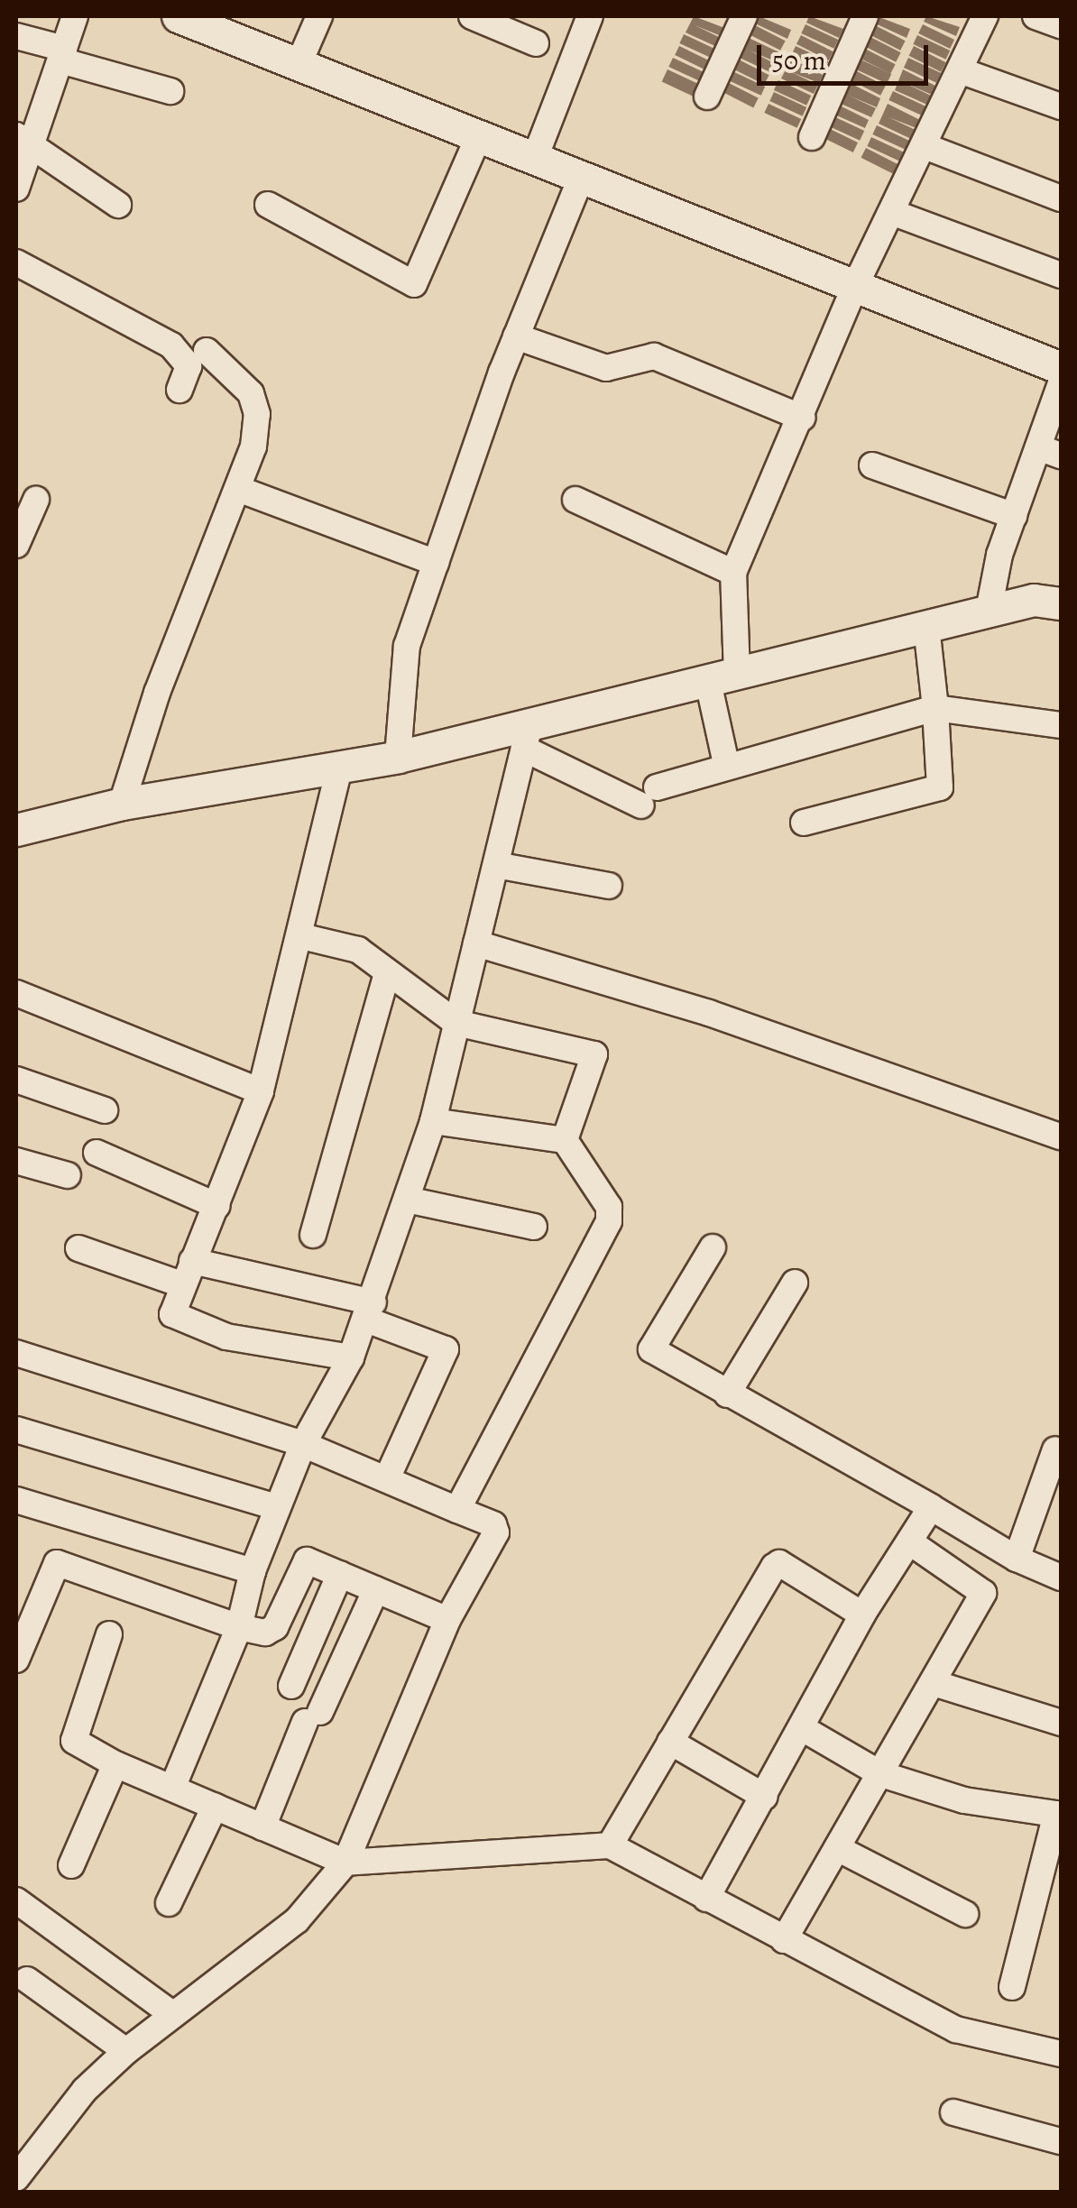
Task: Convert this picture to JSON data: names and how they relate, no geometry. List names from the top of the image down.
{
  "scale_bar": "50 m"
}
